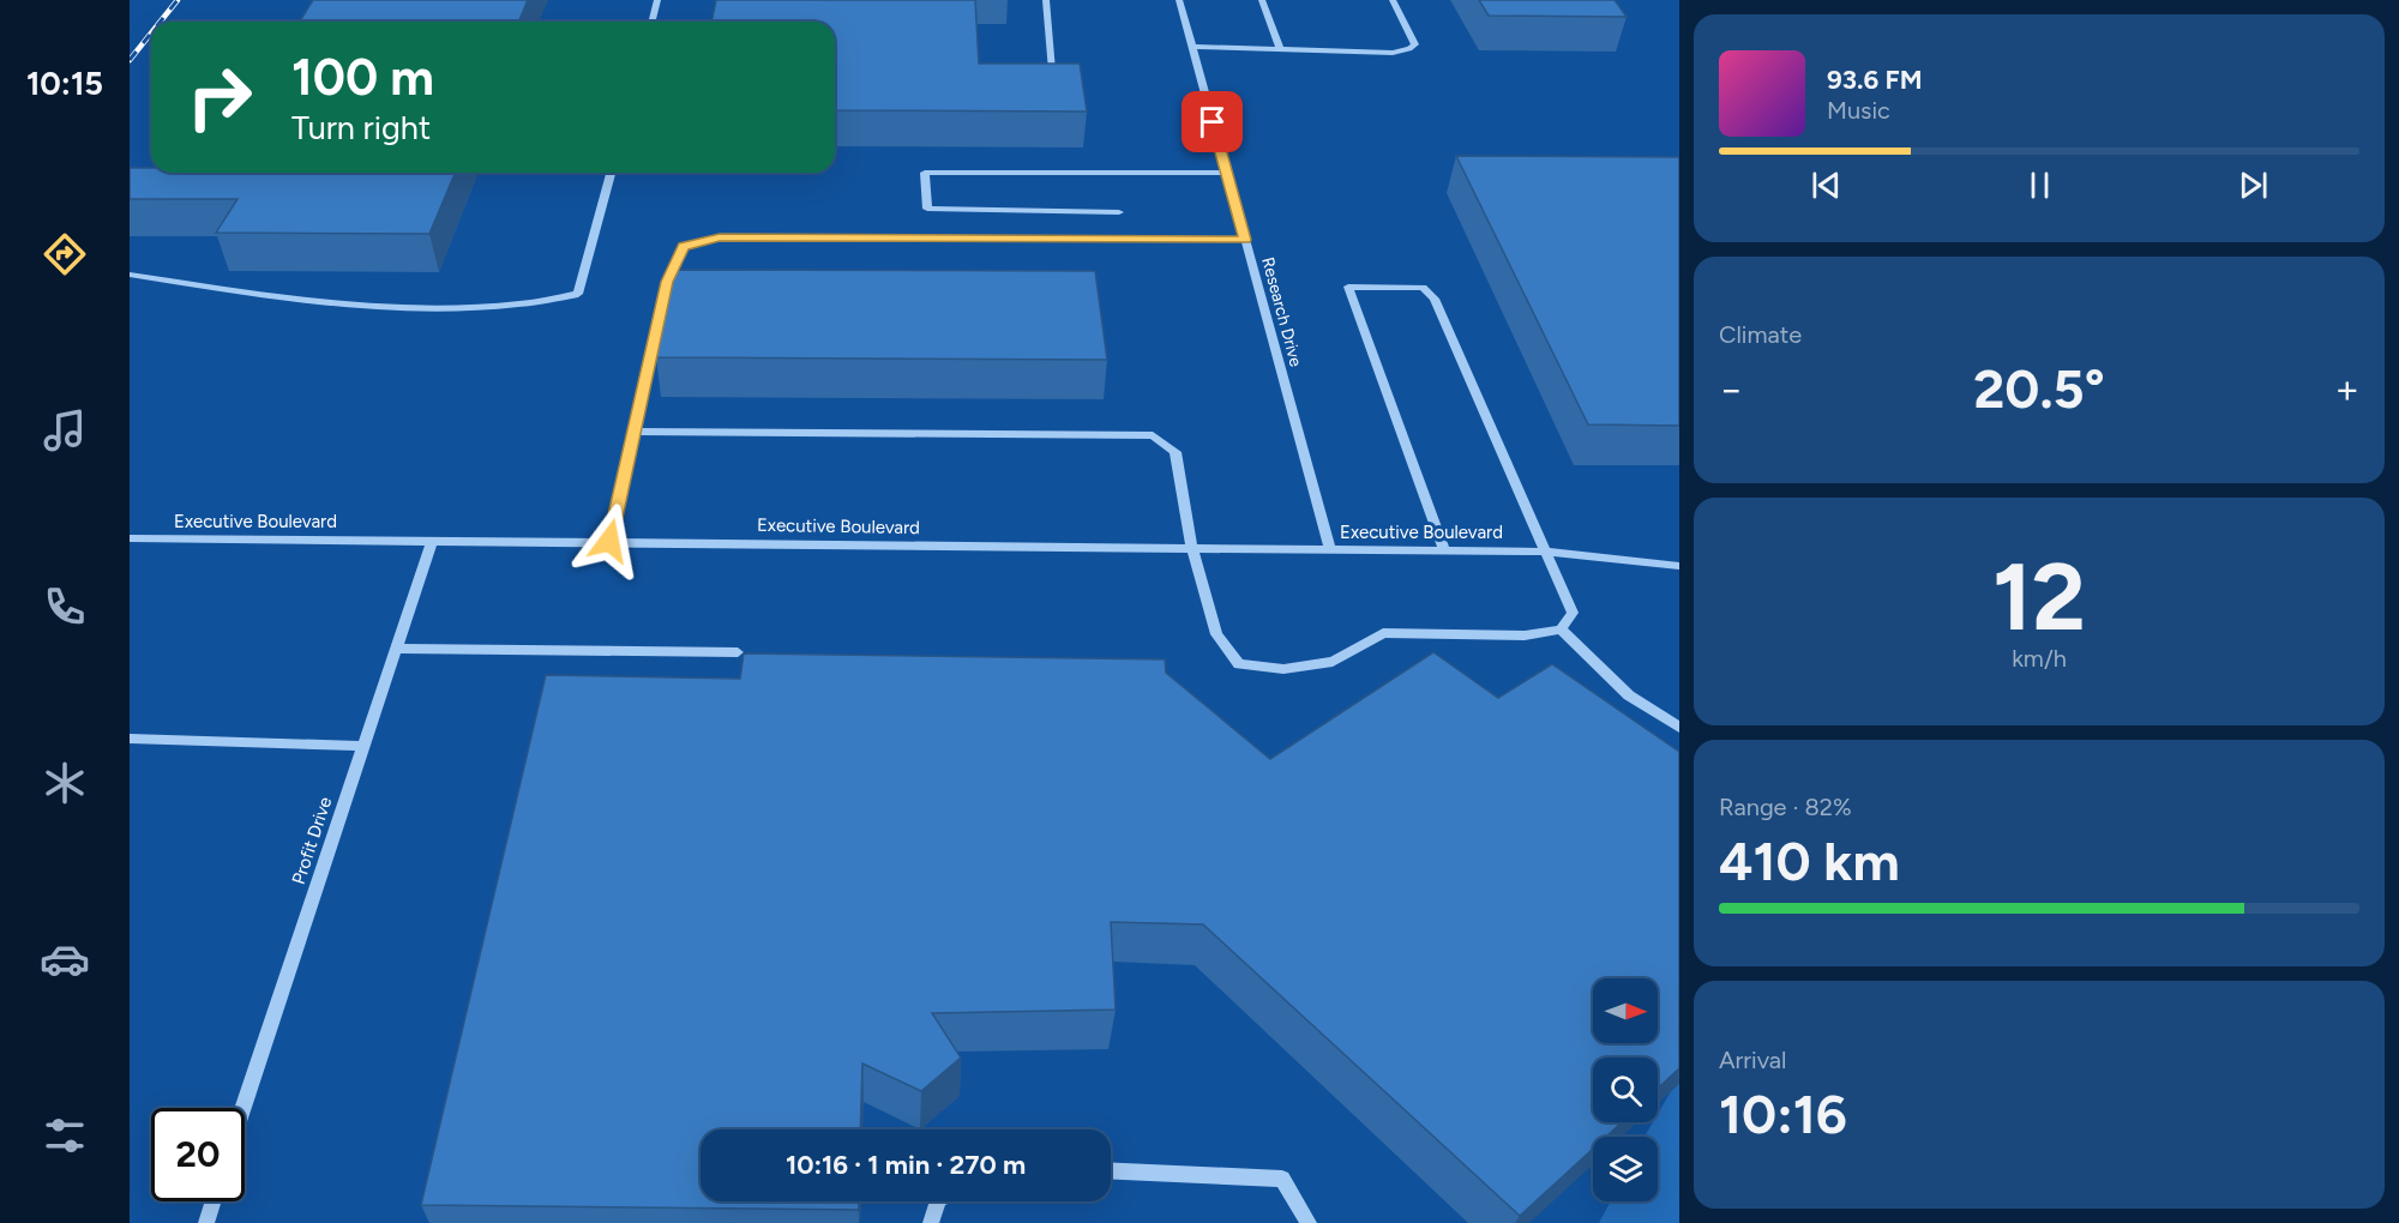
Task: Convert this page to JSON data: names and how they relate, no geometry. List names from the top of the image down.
{
  "streets": {
    "street": ["Research Drive", "Executive Boulevard", "Profit Drive"]
  },
  "crossings": [
    ["Research Drive", "Executive Boulevard"],
    ["Executive Boulevard", "Profit Drive"]
  ],
  "north": "right",
  "page": {
    "tabs": "10:15",
    "turn": ["100 m", "Turn right"],
    "song": ["93.6 FM", "Music"],
    "tile": [
      "Climate",
      ["12", "km/h"],
      ["Range · 82%", "410 km"],
      ["Arrival", "10:16"]
    ],
    "heat": ["−", "20.5°", "+"],
    "limit": "20",
    "trip": "10:16 · 1 min · 270 m"
  }
}
